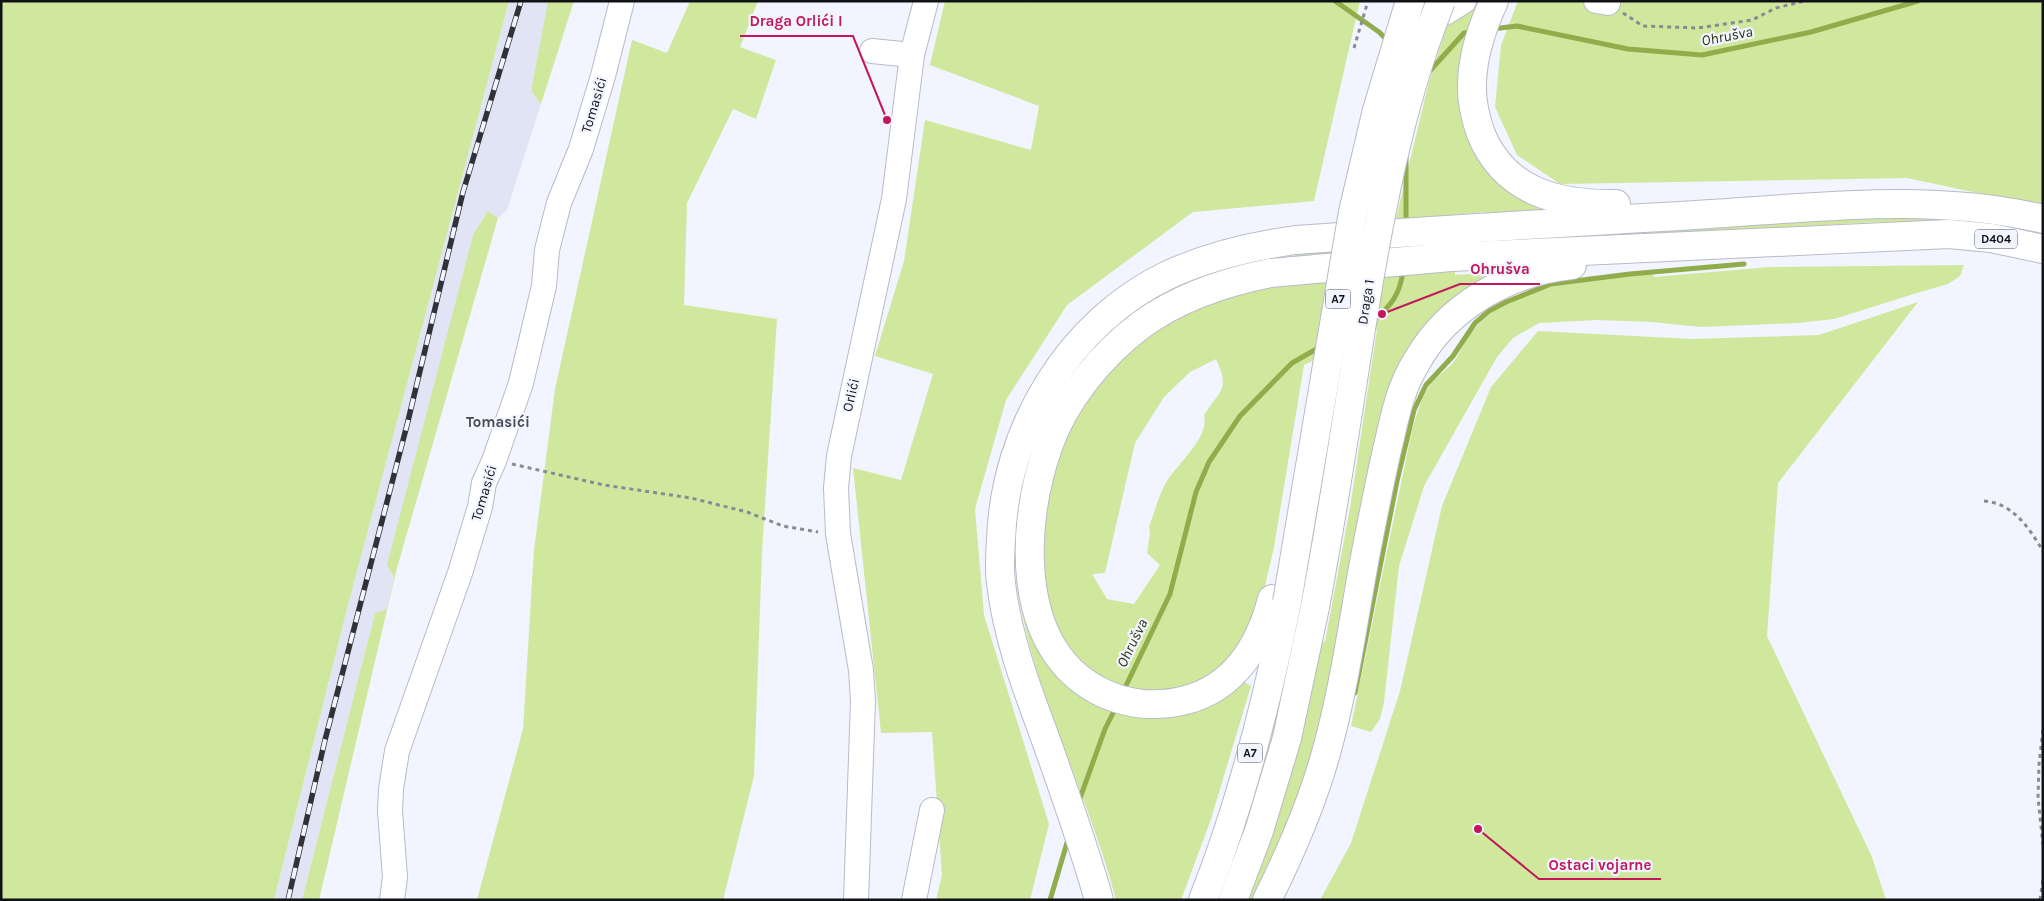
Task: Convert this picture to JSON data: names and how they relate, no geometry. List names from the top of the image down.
{
  "streets": {
    "highway": ["D404", "A7", "Draga 1"],
    "street": ["Tomasići", "Orlići"]
  },
  "crossings": [
    ["A7", "Draga 1"]
  ],
  "districts": ["Tomasići"],
  "water": ["Ohrušva"],
  "places": ["Draga Orlići I", "Ohrušva", "Ostaci vojarne"]
}
